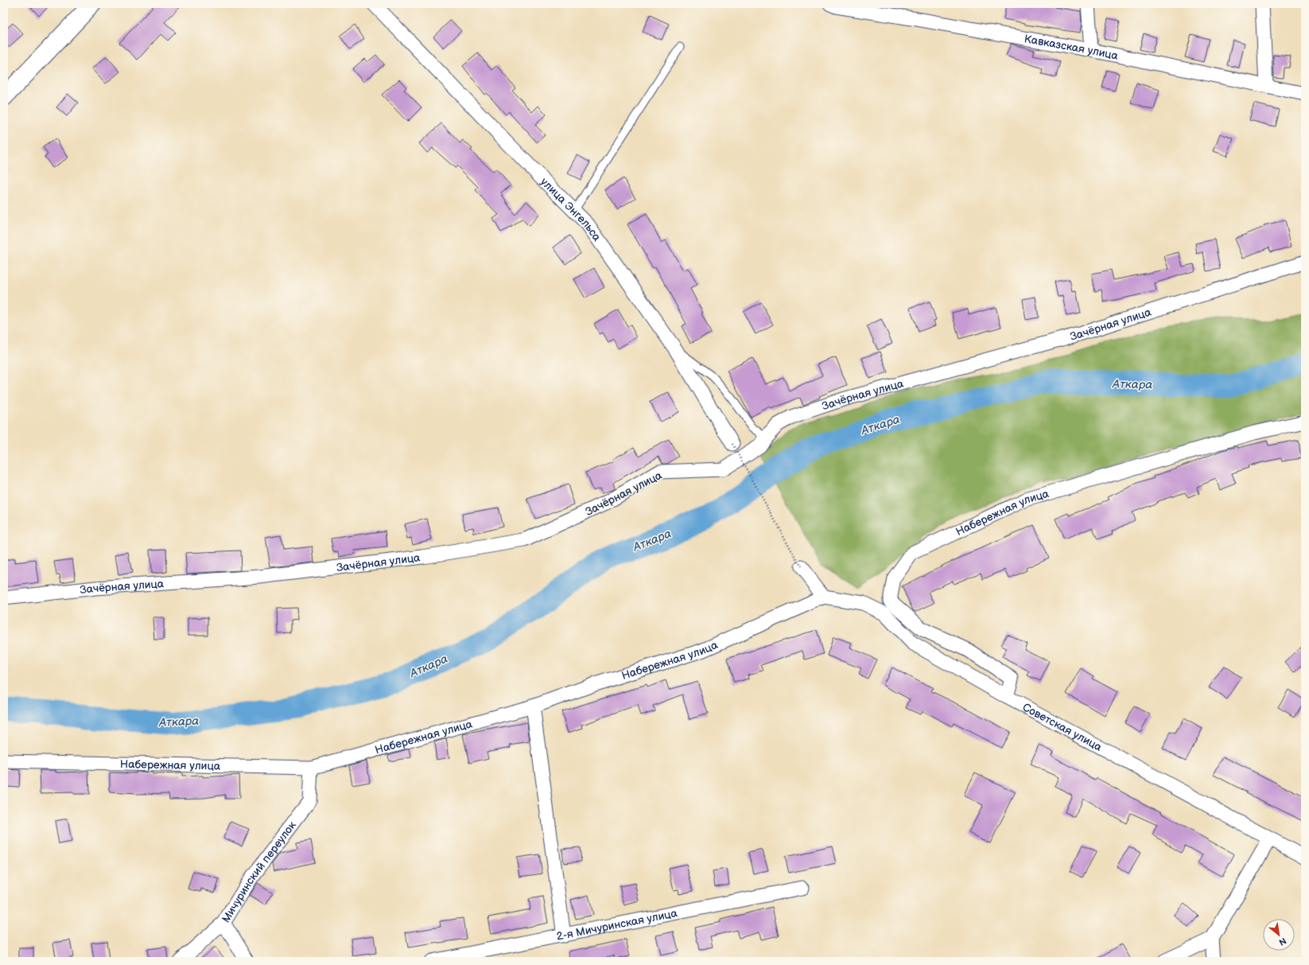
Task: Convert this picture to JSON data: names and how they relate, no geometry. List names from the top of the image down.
{
  "streets": {
    "street": [
      "Кавказская улица",
      "улица Энгельса",
      "Зачёрная улица",
      "Набережная улица",
      "Советская улица",
      "Мичуринский переулок",
      "2-я Мичуринская улица"
    ]
  },
  "crossings": [
    ["Набережная улица", "Советская улица"],
    ["Набережная улица", "Мичуринский переулок"]
  ],
  "water": ["Аткара"],
  "north": "bottom right"
}
